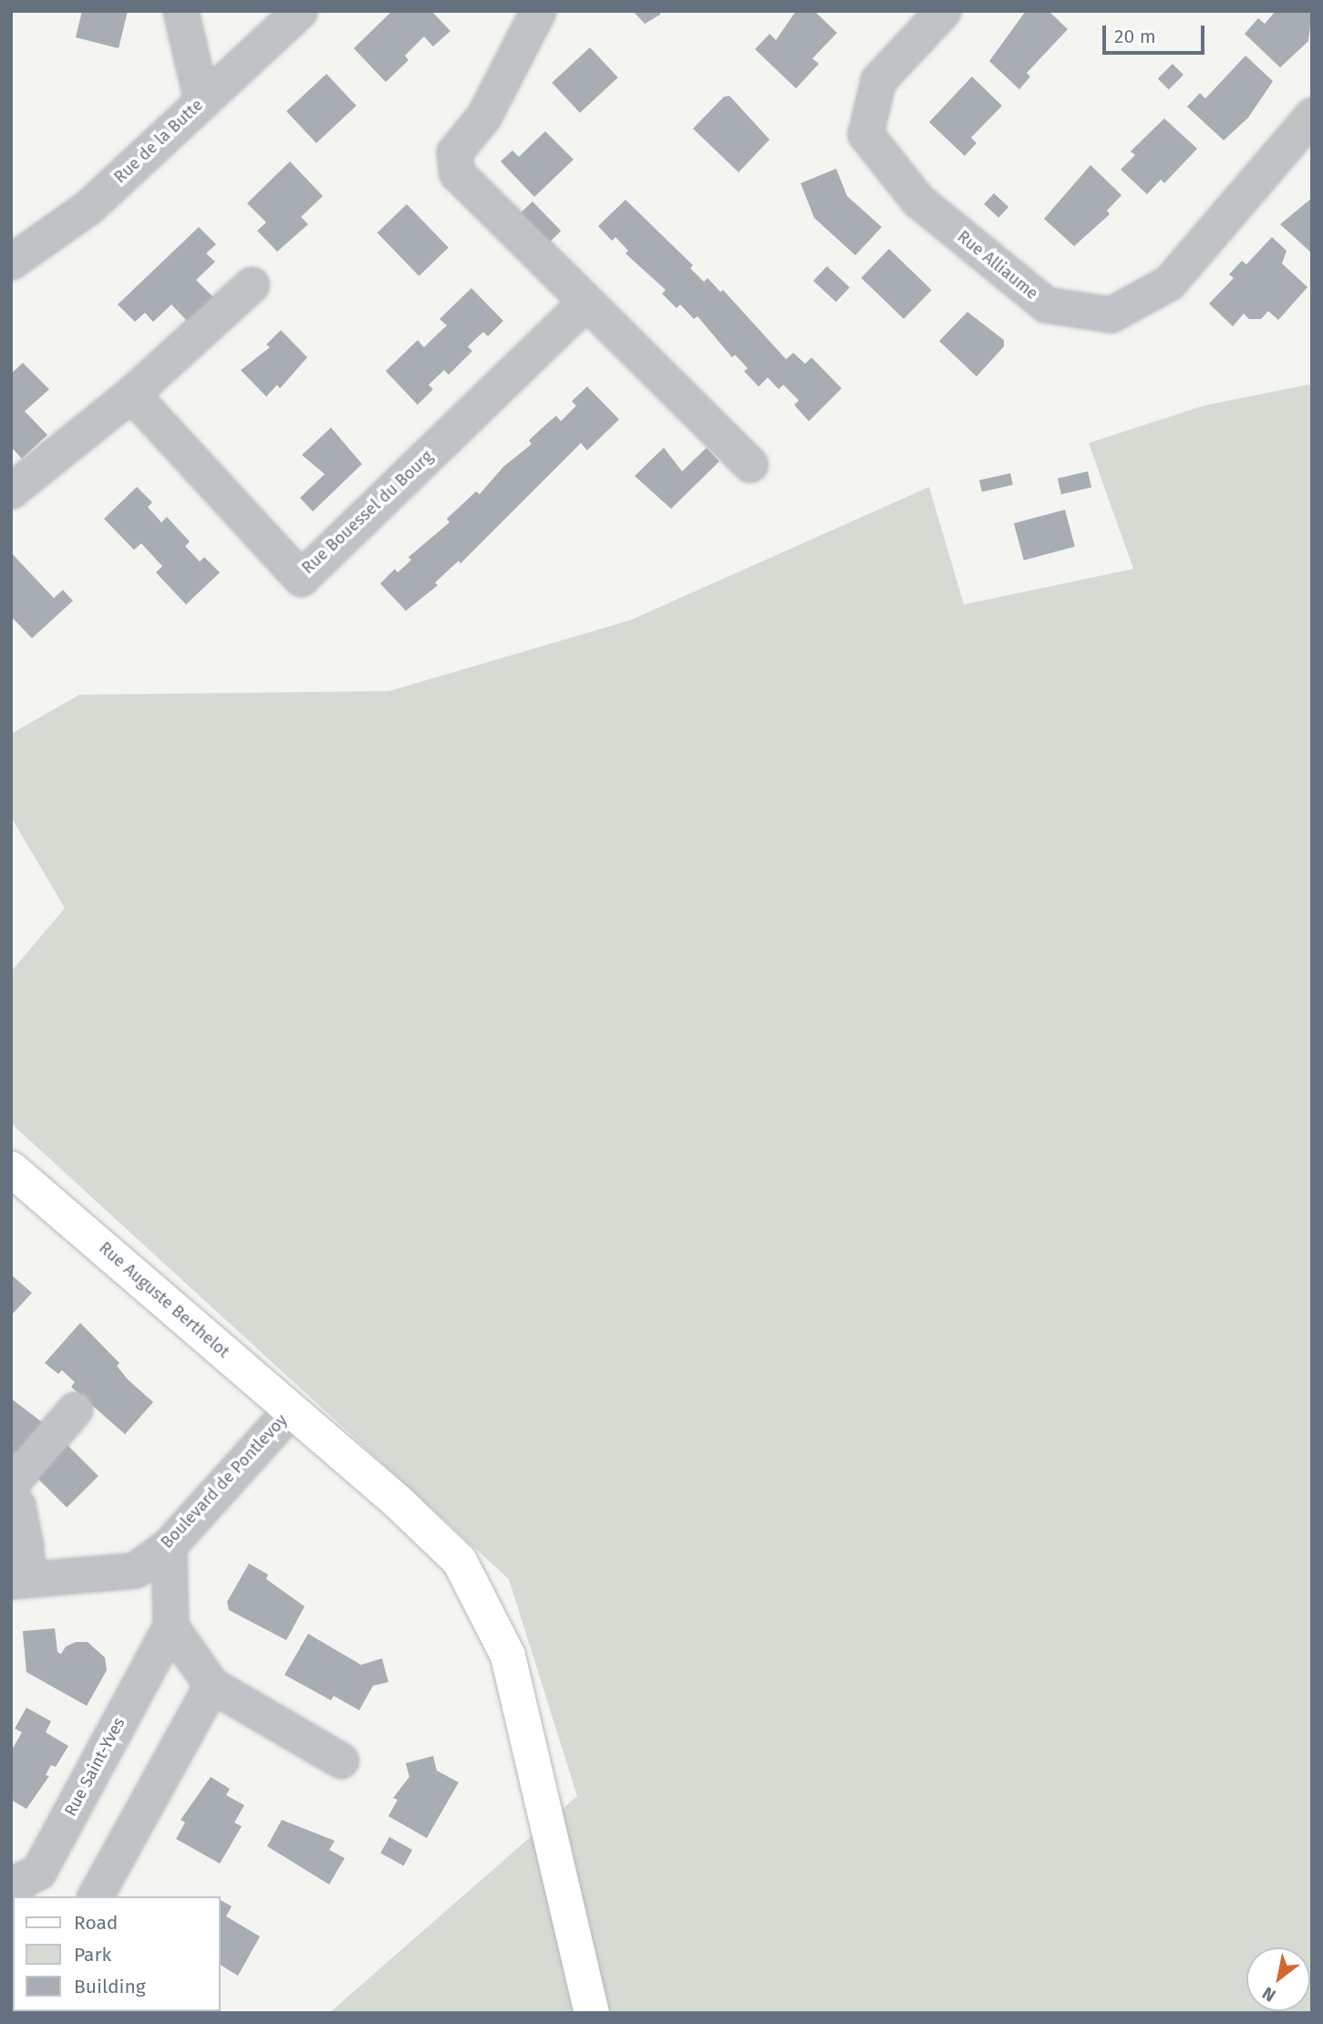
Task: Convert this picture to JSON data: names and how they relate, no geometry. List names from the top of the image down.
{
  "streets": {
    "street": [
      "Rue de la Butte",
      "Rue Alliaume",
      "Rue Bouessel du Bourg",
      "Rue Auguste Berthelot",
      "Boulevard de Pontlevoy",
      "Rue Saint-Yves"
    ]
  },
  "crossings": [
    ["Rue Auguste Berthelot", "Boulevard de Pontlevoy"],
    ["Boulevard de Pontlevoy", "Rue Saint-Yves"]
  ],
  "legend": ["Road", "Park", "Building"],
  "scale_bar": "20 m",
  "north": "bottom left"
}
